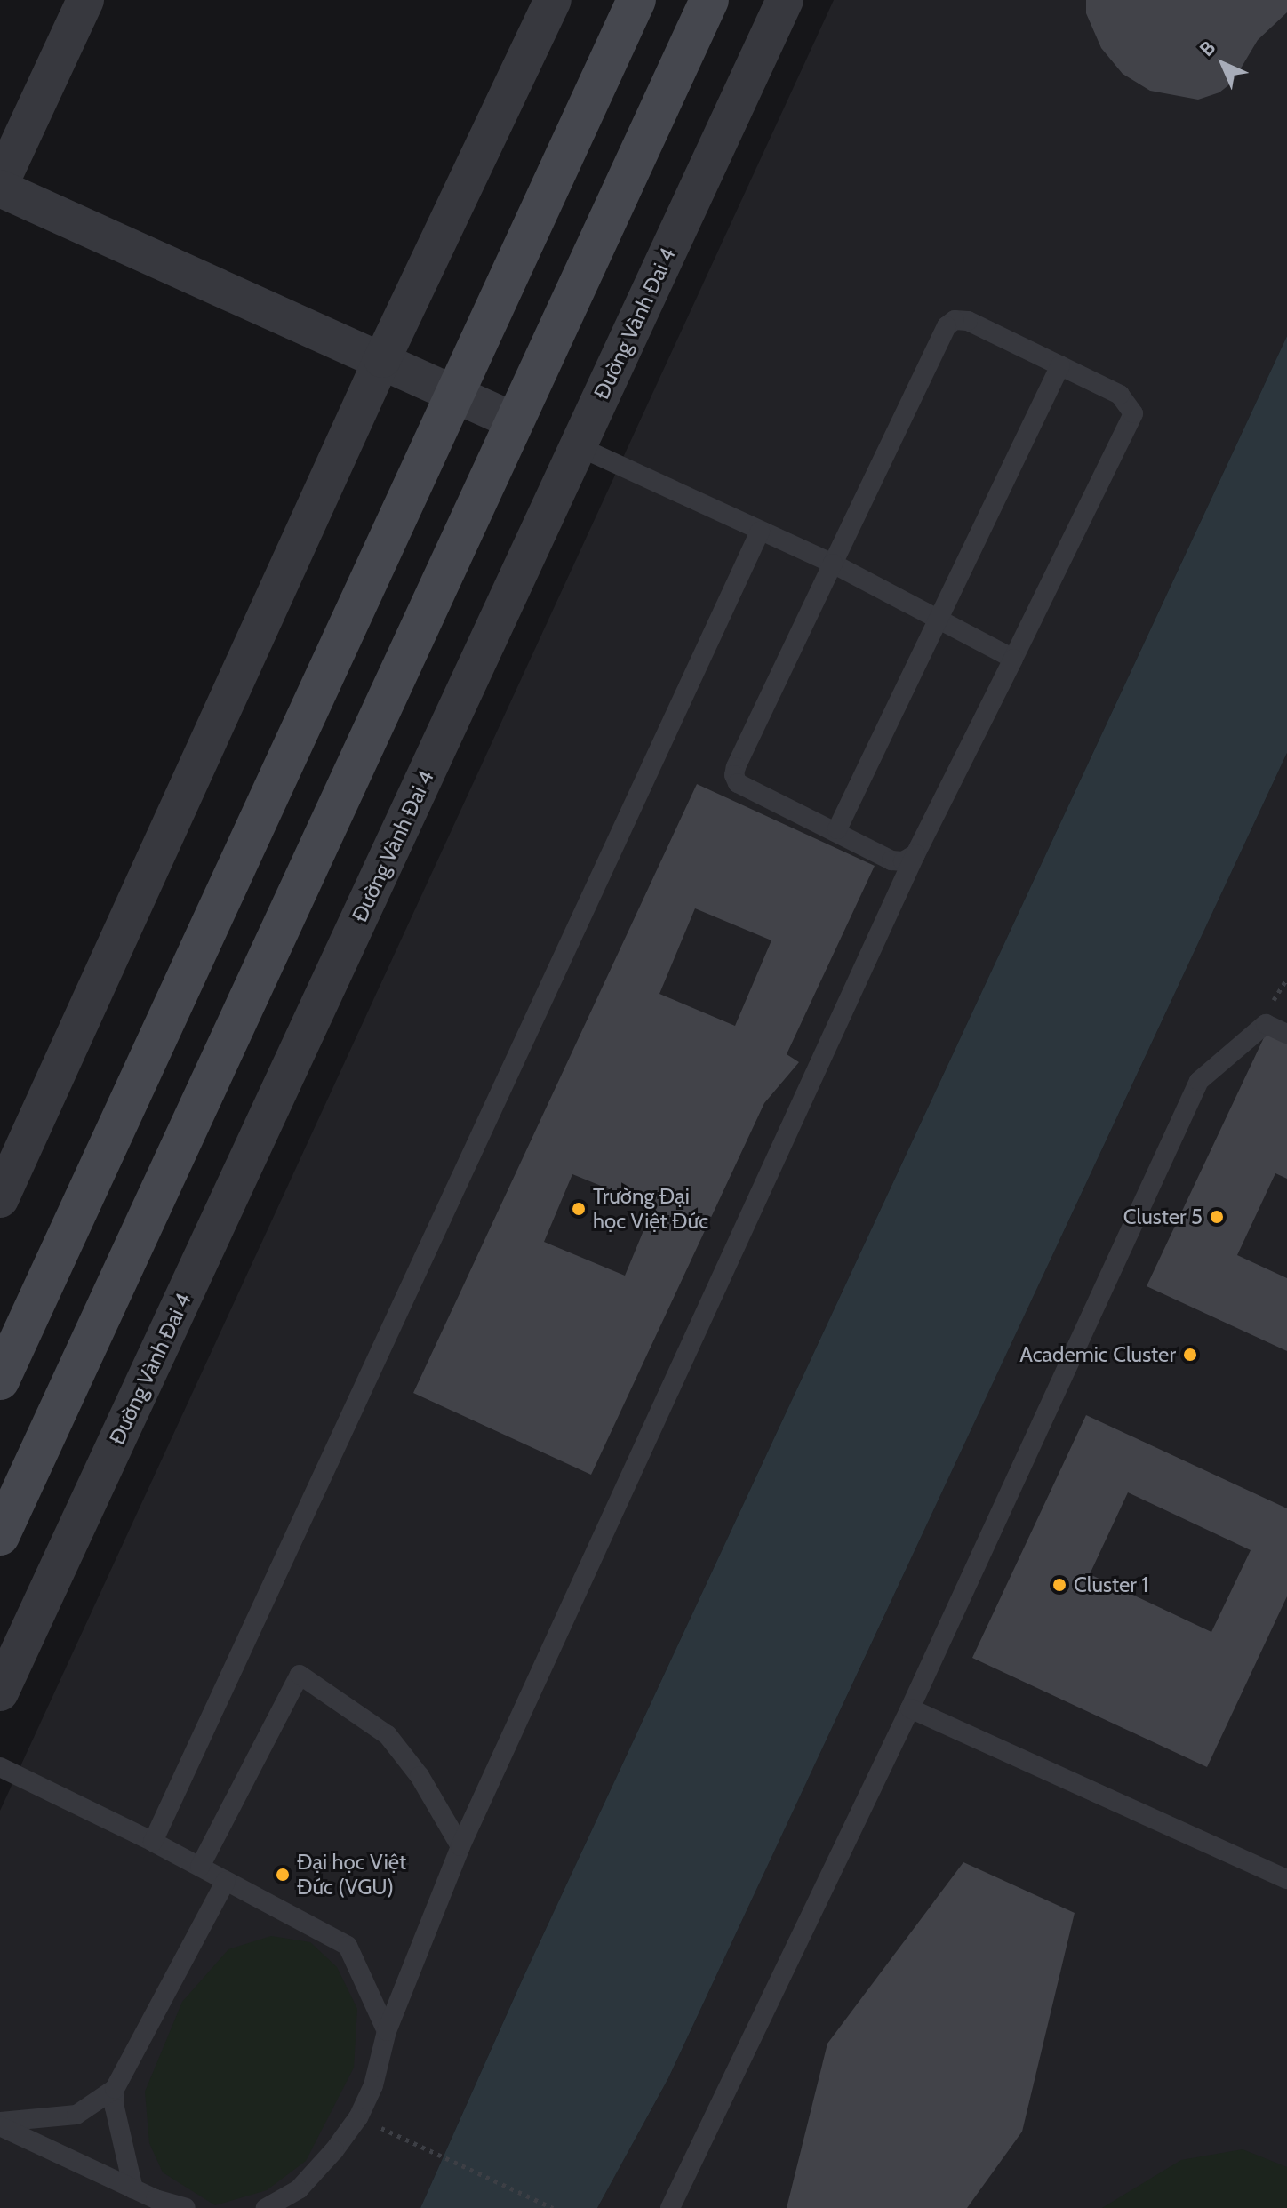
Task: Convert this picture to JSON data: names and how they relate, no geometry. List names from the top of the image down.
{
  "streets": {
    "street": ["Đường Vành Đai 4"]
  },
  "places": [
    "Trường Đại học Việt Đức",
    "Cluster 5",
    "Academic Cluster",
    "Cluster 1",
    "Đại học Việt Đức (VGU)"
  ],
  "north": "top left"
}
